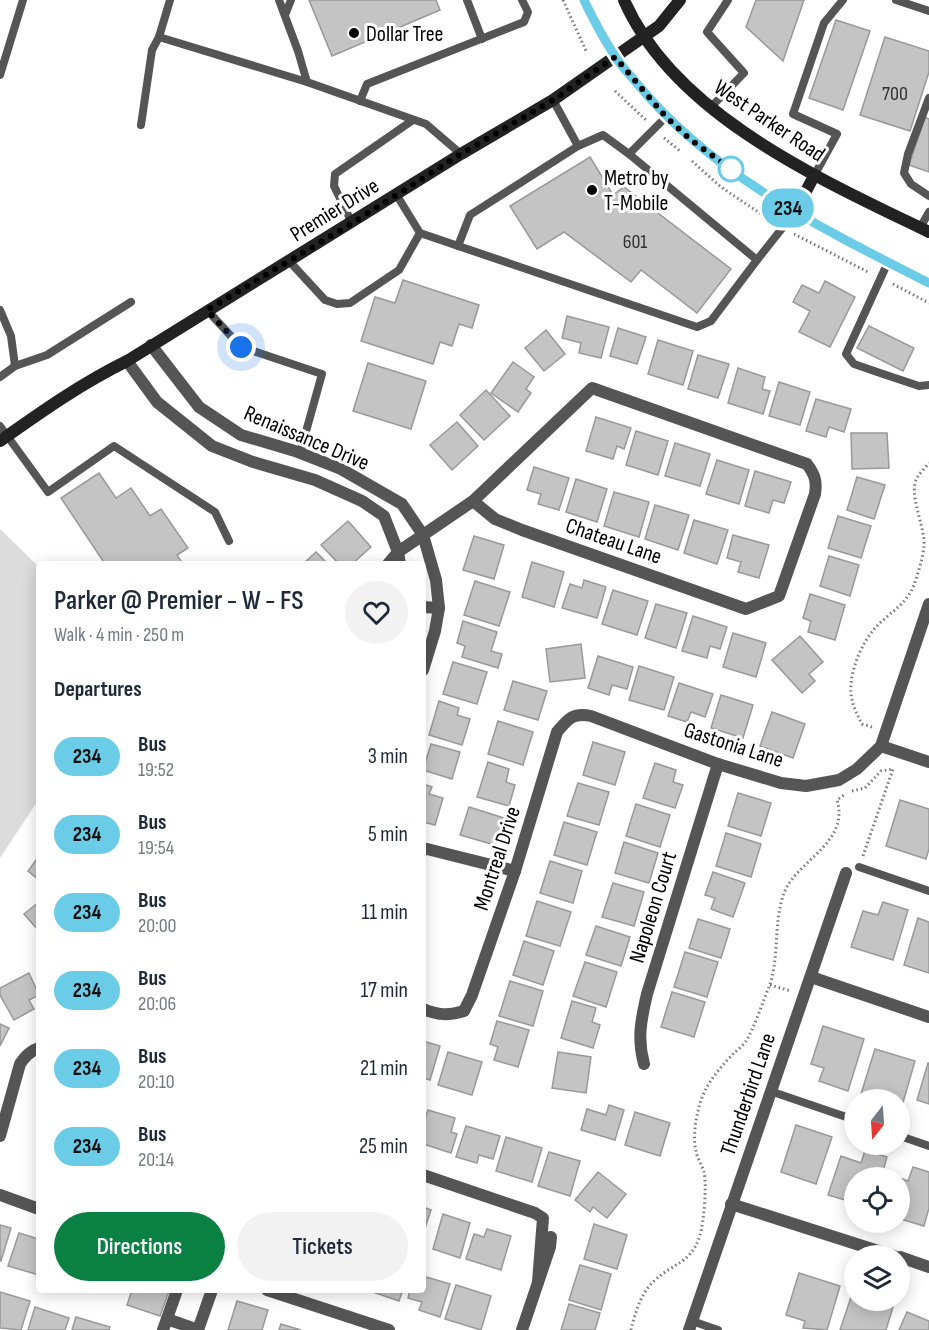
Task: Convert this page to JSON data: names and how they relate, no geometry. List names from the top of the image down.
{
  "streets": {
    "main road": ["West Parker Road", "Premier Drive"],
    "street": [
      "Renaissance Drive",
      "Chateau Lane",
      "Gastonia Lane",
      "Montreal Drive",
      "Napoleon Court",
      "Thunderbird Lane"
    ]
  },
  "crossings": [
    ["West Parker Road", "Premier Drive"],
    ["Premier Drive", "Renaissance Drive"],
    ["Gastonia Lane", "Montreal Drive"],
    ["Gastonia Lane", "Napoleon Court"]
  ],
  "places": ["Dollar Tree", "Metro by T-Mobile"],
  "lines": ["bus line 234"],
  "house_numbers": ["700", "601"],
  "north": "bottom",
  "page": {
    "on_map": "234",
    "heading": [
      ["Parker @ Premier - W - FS", "Walk · 4 min · 250 m"],
      "Departures"
    ],
    "list": [
      {
        "mark": "234",
        "name": "Bus",
        "note": "19:52",
        "value": "3 min"
      },
      {
        "mark": "234",
        "name": "Bus",
        "note": "19:54",
        "value": "5 min"
      },
      {
        "mark": "234",
        "name": "Bus",
        "note": "20:00",
        "value": "11 min"
      },
      {
        "mark": "234",
        "name": "Bus",
        "note": "20:06",
        "value": "17 min"
      },
      {
        "mark": "234",
        "name": "Bus",
        "note": "20:10",
        "value": "21 min"
      },
      {
        "mark": "234",
        "name": "Bus",
        "note": "20:14",
        "value": "25 min"
      }
    ],
    "buttons": ["Directions", "Tickets"]
  }
}
